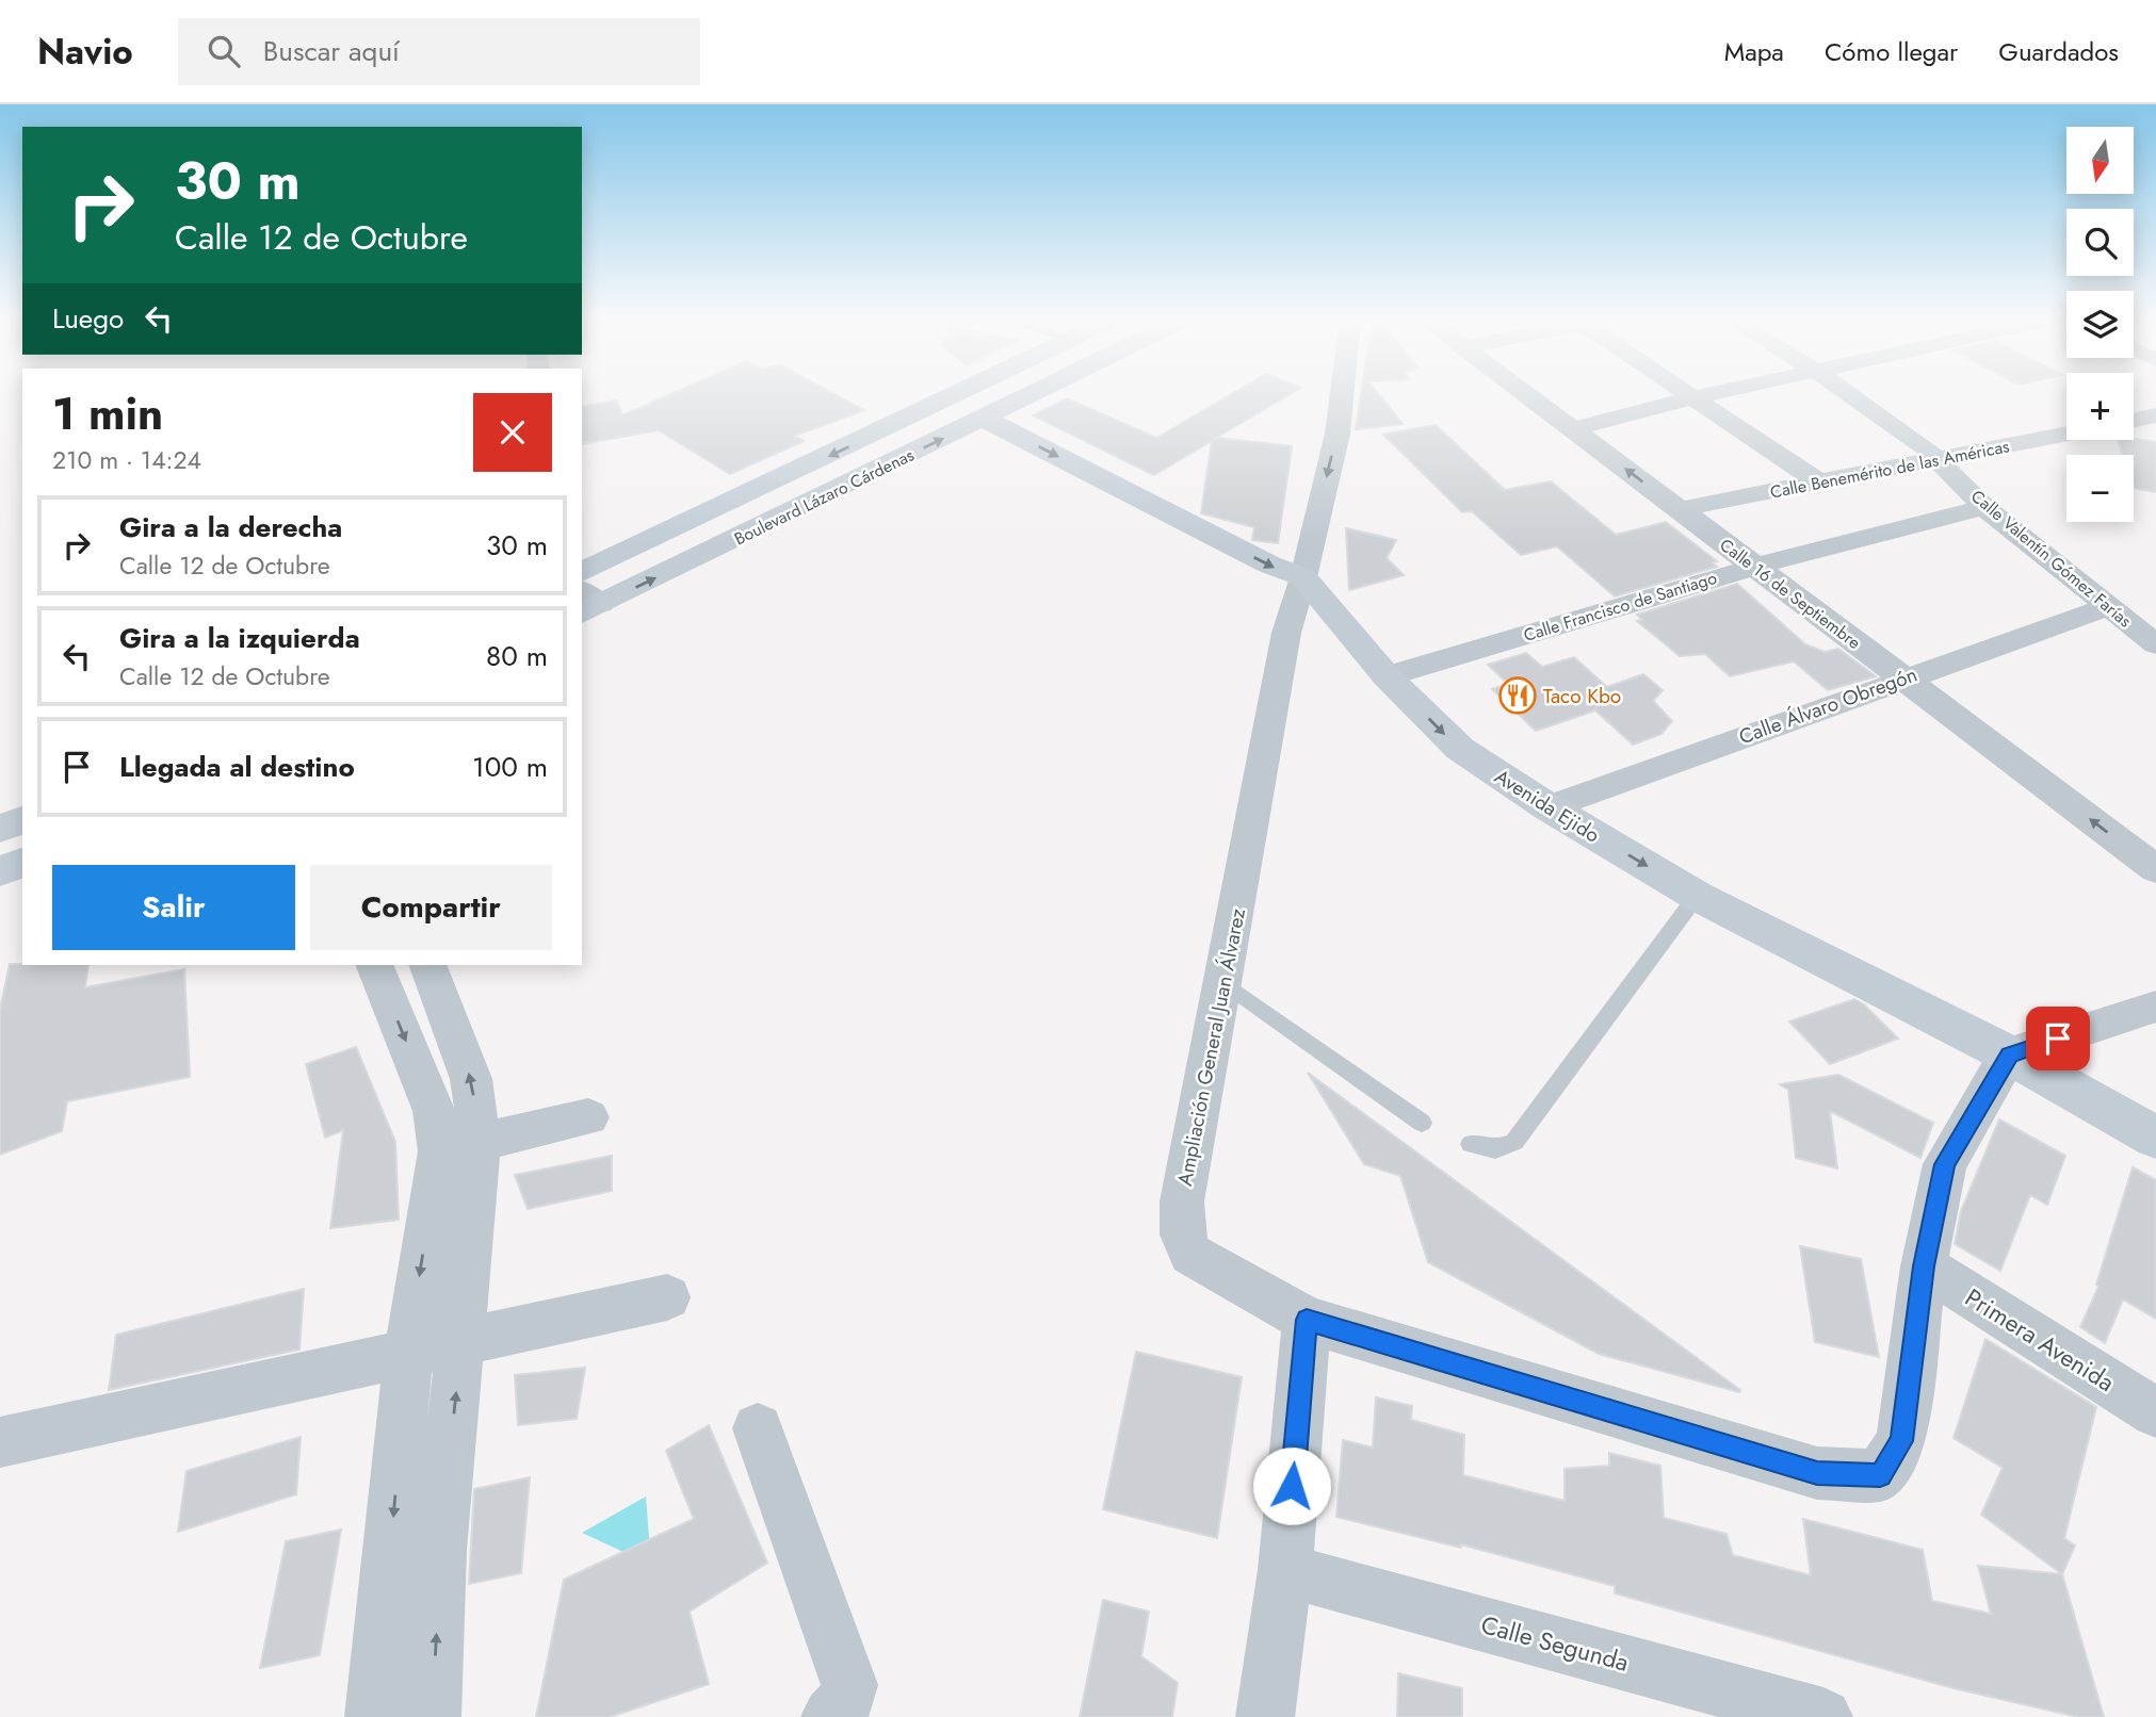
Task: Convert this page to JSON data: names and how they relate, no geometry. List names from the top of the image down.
{
  "streets": {
    "main road": ["Boulevard Lázaro Cárdenas", "Avenida Ejido"],
    "street": [
      "Calle Benemérito de las Américas",
      "Calle Valentín Gómez Farías",
      "Calle 16 de Septiembre",
      "Calle Francisco de Santiago",
      "Calle Álvaro Obregón",
      "Ampliación General Juan Álvarez",
      "Primera Avenida",
      "Calle Segunda"
    ]
  },
  "crossings": [
    ["Calle Benemérito de las Américas", "Calle Valentín Gómez Farías"],
    ["Calle Benemérito de las Américas", "Calle 16 de Septiembre"],
    ["Boulevard Lázaro Cárdenas", "Avenida Ejido"],
    ["Calle Valentín Gómez Farías", "Calle Francisco de Santiago"],
    ["Calle Valentín Gómez Farías", "Calle Álvaro Obregón"],
    ["Calle 16 de Septiembre", "Calle Francisco de Santiago"],
    ["Calle 16 de Septiembre", "Calle Álvaro Obregón"],
    ["Calle Francisco de Santiago", "Avenida Ejido"],
    ["Calle Álvaro Obregón", "Avenida Ejido"],
    ["Avenida Ejido", "Ampliación General Juan Álvarez"],
    ["Ampliación General Juan Álvarez", "Primera Avenida"]
  ],
  "one_way": ["Calle 16 de Septiembre", "Avenida Ejido"],
  "places": {
    "restaurant": ["Taco Kbo"]
  },
  "north": "bottom",
  "page": {
    "header": "Navio",
    "search": "Buscar aquí",
    "nav": ["Mapa", "Cómo llegar", "Guardados"],
    "map_buttons": ["+", "−"],
    "turn": ["30 m", "Calle 12 de Octubre"],
    "then": "Luego",
    "heading": ["1 min", "210 m · 14:24"],
    "list": [
      {
        "name": "Gira a la derecha",
        "note": "Calle 12 de Octubre",
        "value": "30 m"
      },
      {
        "name": "Gira a la izquierda",
        "note": "Calle 12 de Octubre",
        "value": "80 m"
      },
      {
        "name": "Llegada al destino",
        "value": "100 m"
      }
    ],
    "buttons": ["Salir", "Compartir"]
  }
}
